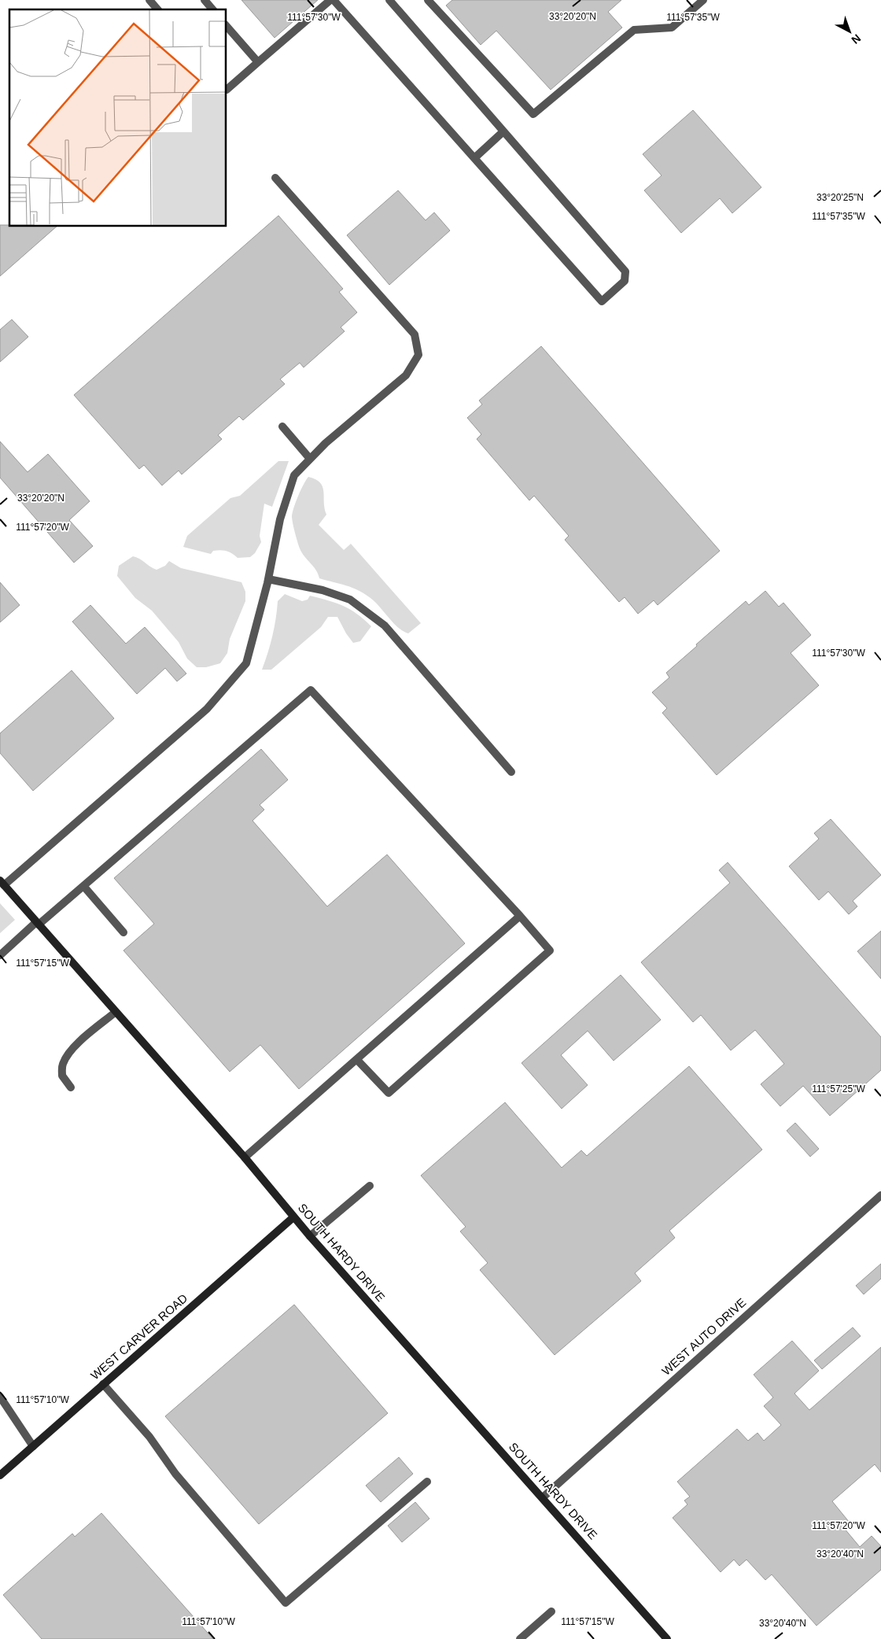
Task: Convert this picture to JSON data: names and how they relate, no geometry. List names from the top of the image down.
{
  "streets": {
    "street": ["SOUTH HARDY DRIVE", "WEST CARVER ROAD", "WEST AUTO DRIVE"]
  },
  "crossings": [
    ["SOUTH HARDY DRIVE", "WEST CARVER ROAD"],
    ["SOUTH HARDY DRIVE", "WEST AUTO DRIVE"]
  ],
  "north": "bottom right",
  "coordinates": [
    "33°20'20\"N",
    "111°57'30\"W",
    "111°57'35\"W",
    "33°20'25\"N",
    "111°57'20\"W",
    "111°57'15\"W",
    "111°57'25\"W",
    "111°57'10\"W",
    "33°20'40\"N"
  ]
}
